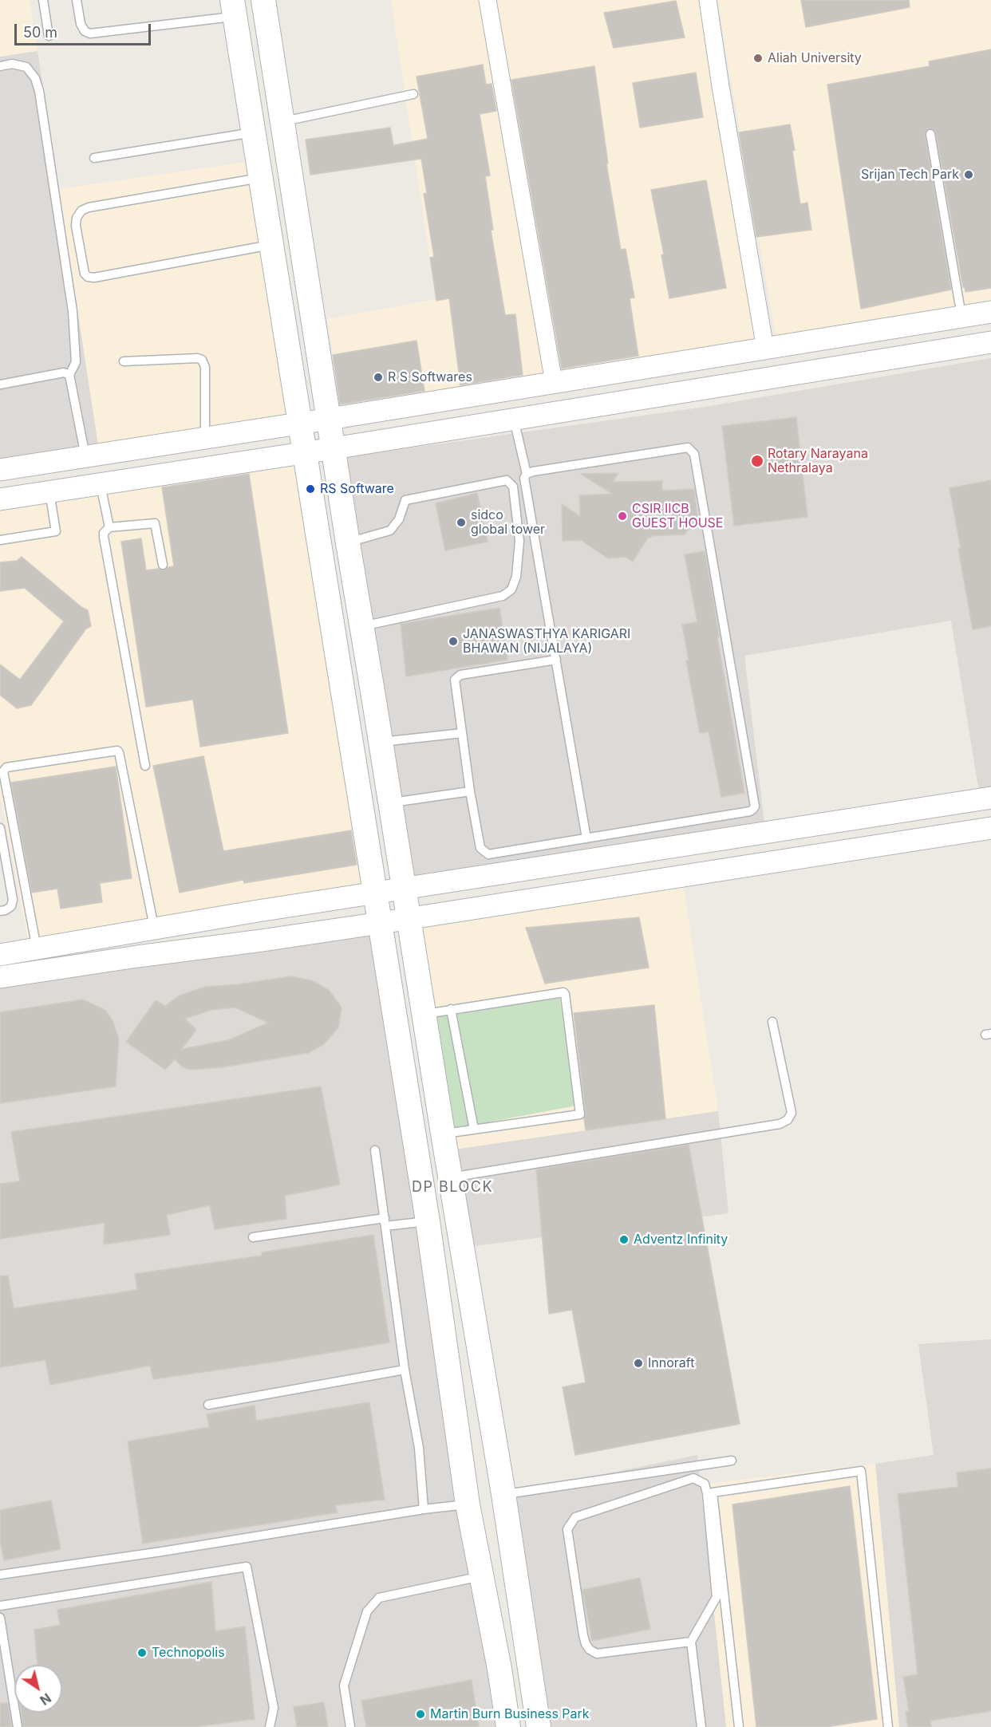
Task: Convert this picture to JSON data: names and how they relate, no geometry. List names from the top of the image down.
{
  "districts": ["DP BLOCK"],
  "places": [
    "Aliah University",
    "Srijan Tech Park",
    "R S Softwares",
    "Rotary Narayana Nethralaya",
    "RS Software",
    "CSIR IICB GUEST HOUSE",
    "sidco global tower",
    "JANASWASTHYA KARIGARI BHAWAN (NIJALAYA)",
    "Adventz Infinity",
    "Innoraft",
    "Technopolis",
    "Martin Burn Business Park"
  ],
  "scale_bar": "50 m",
  "north": "bottom right"
}
